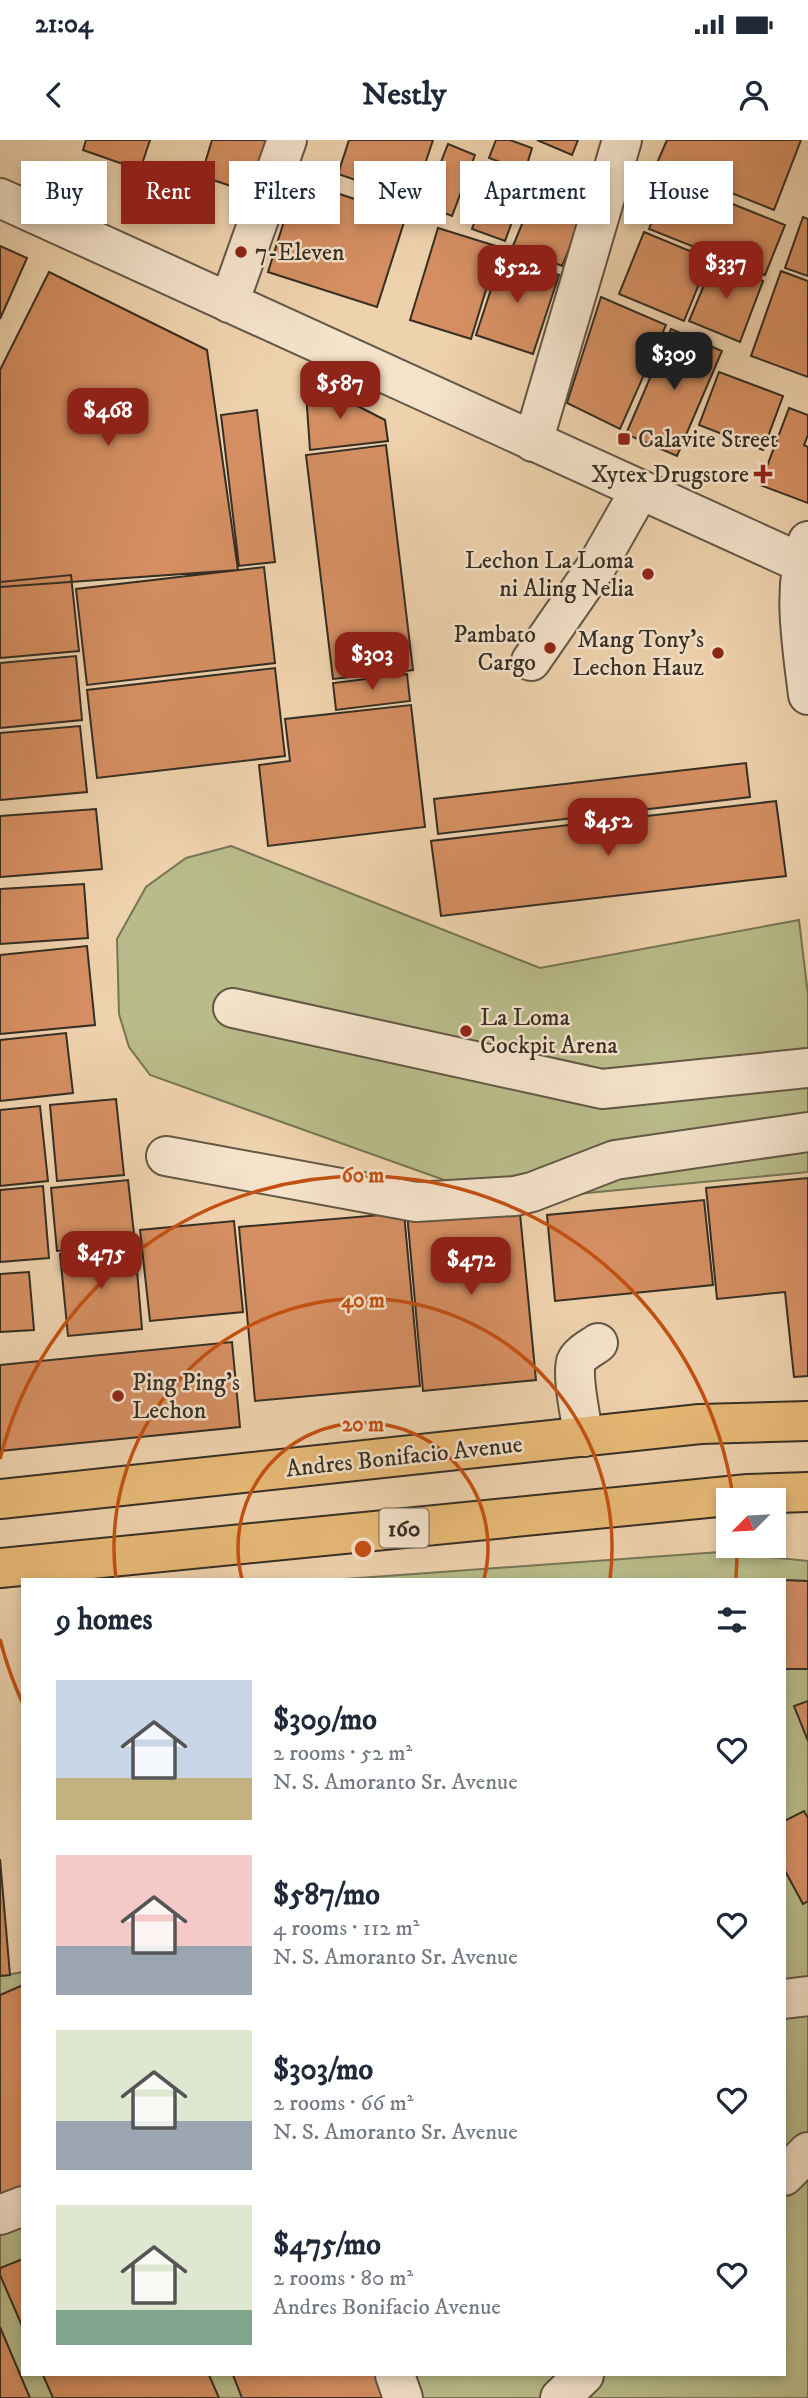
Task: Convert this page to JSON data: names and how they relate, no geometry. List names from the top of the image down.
{
  "streets": {
    "main road": ["Andres Bonifacio Avenue", "160"]
  },
  "places": {
    "other": [
      "7-Eleven",
      "Lechon La Loma ni Aling Nelia",
      "Pambato Cargo",
      "Mang Tony's Lechon Hauz",
      "La Loma Cockpit Arena",
      "Ping Ping's Lechon"
    ],
    "transit": ["Calavite Street"],
    "health": ["Xytex Drugstore"]
  },
  "north": "bottom left",
  "page": {
    "status": "21:04",
    "header": "Nestly",
    "chip": [
      "Buy",
      "Rent",
      "Filters",
      "New",
      "Apartment",
      "House"
    ],
    "price": [
      "$337",
      "$522",
      "$309",
      "$587",
      "$468",
      "$303",
      "$452",
      "$475",
      "$472"
    ],
    "heading": "9 homes",
    "list": [
      {
        "name": "$309/mo",
        "note": "2 rooms · 52 m² · N. S. Amoranto Sr. Avenue"
      },
      {
        "name": "$587/mo",
        "note": "4 rooms · 112 m² · N. S. Amoranto Sr. Avenue"
      },
      {
        "name": "$303/mo",
        "note": "2 rooms · 66 m² · N. S. Amoranto Sr. Avenue"
      },
      {
        "name": "$475/mo",
        "note": "2 rooms · 80 m² · Andres Bonifacio Avenue"
      }
    ]
  },
  "rings": ["60 m", "40 m", "20 m"]
}
